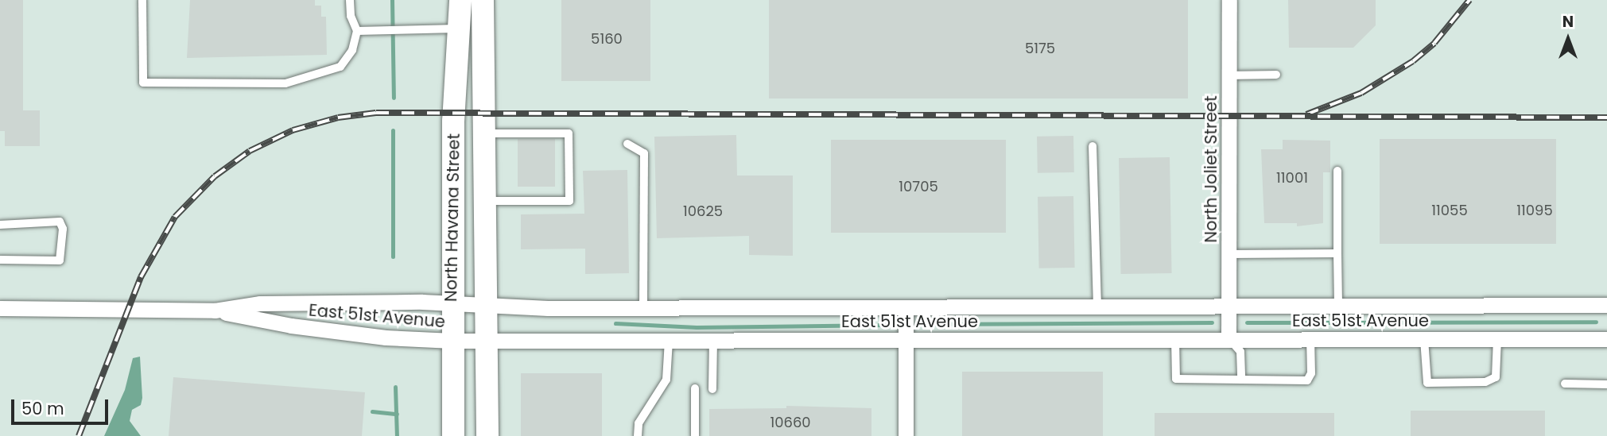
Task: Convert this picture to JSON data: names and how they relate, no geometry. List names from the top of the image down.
{
  "streets": {
    "main road": ["North Havana Street"],
    "street": ["North Joliet Street", "East 51st Avenue"]
  },
  "crossings": [
    ["North Joliet Street", "East 51st Avenue"],
    ["North Havana Street", "East 51st Avenue"]
  ],
  "house_numbers": [
    "5160",
    "5175",
    "11001",
    "10705",
    "11055",
    "11095",
    "10625",
    "10660"
  ],
  "scale_bar": "50 m",
  "north": "top"
}
